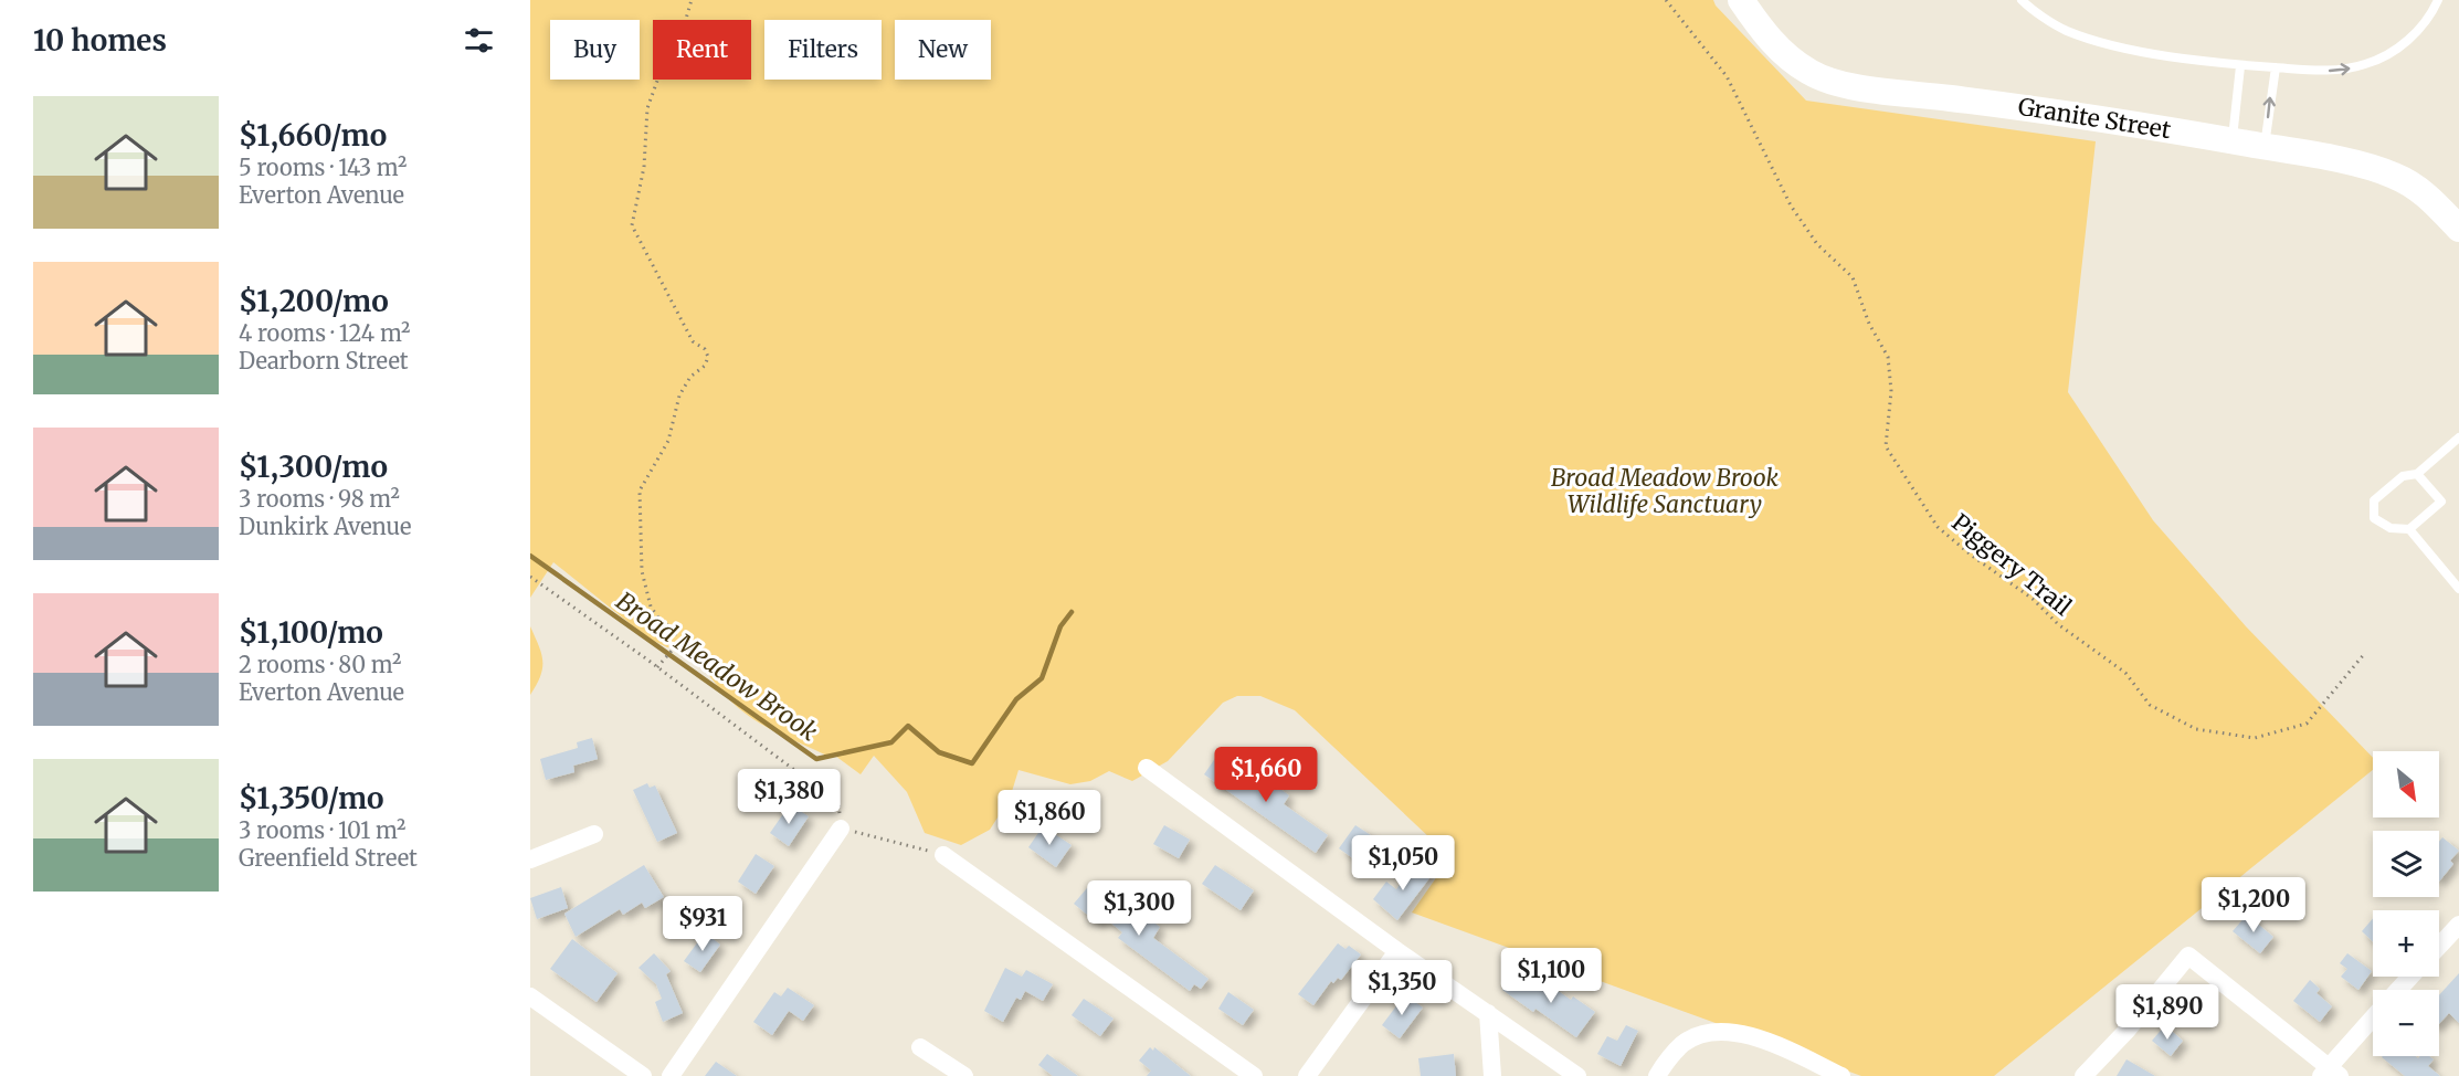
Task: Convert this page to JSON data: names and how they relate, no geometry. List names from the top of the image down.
{
  "streets": {
    "street": ["Granite Street"],
    "path": ["Piggery Trail"]
  },
  "water": ["Broad Meadow Brook"],
  "parks": ["Broad Meadow Brook Wildlife Sanctuary"],
  "north": "bottom right",
  "page": {
    "heading": "10 homes",
    "chip": [
      "Buy",
      "Rent",
      "Filters",
      "New"
    ],
    "list": [
      {
        "name": "$1,660/mo",
        "note": "5 rooms · 143 m² · Everton Avenue"
      },
      {
        "name": "$1,200/mo",
        "note": "4 rooms · 124 m² · Dearborn Street"
      },
      {
        "name": "$1,300/mo",
        "note": "3 rooms · 98 m² · Dunkirk Avenue"
      },
      {
        "name": "$1,100/mo",
        "note": "2 rooms · 80 m² · Everton Avenue"
      },
      {
        "name": "$1,350/mo",
        "note": "3 rooms · 101 m² · Greenfield Street"
      }
    ],
    "price": [
      "$1,660",
      "$1,380",
      "$1,860",
      "$1,050",
      "$1,200",
      "$1,300",
      "$931",
      "$1,100",
      "$1,350",
      "$1,890"
    ],
    "map_buttons": ["+", "−"]
  }
}
